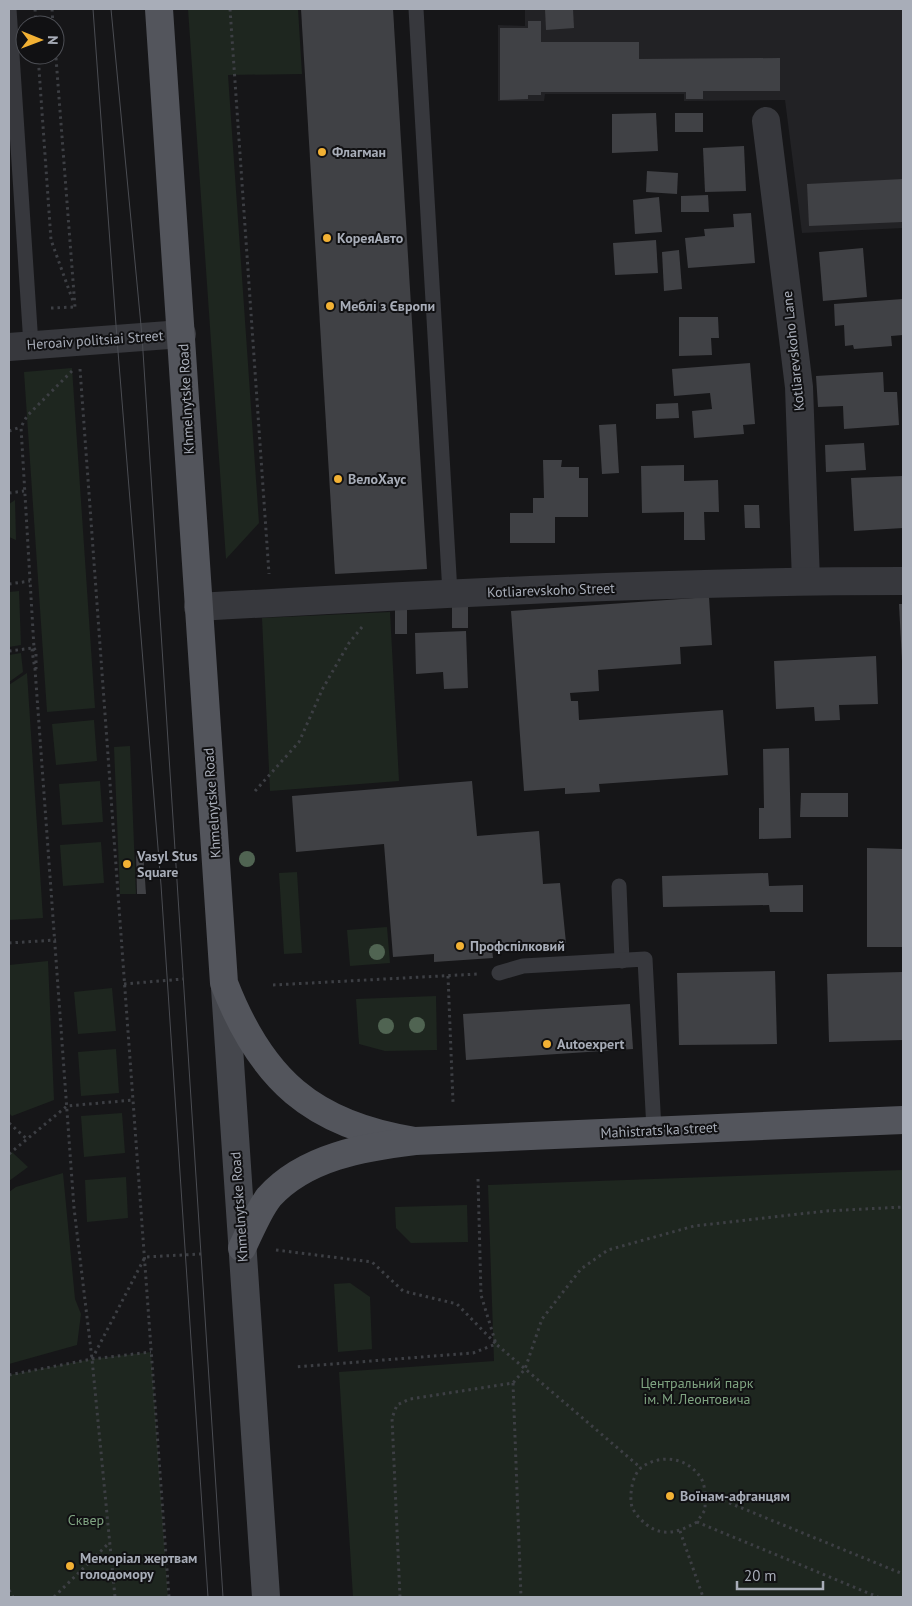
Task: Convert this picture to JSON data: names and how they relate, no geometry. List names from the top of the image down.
{
  "streets": {
    "main road": ["Khmelnytske Road", "Mahistrats'ka street"],
    "street": ["Heroaiv politsiai Street", "Kotliarevskoho Lane", "Kotliarevskoho Street"]
  },
  "crossings": [
    ["Heroaiv politsiai Street", "Khmelnytske Road"],
    ["Kotliarevskoho Lane", "Kotliarevskoho Street"],
    ["Khmelnytske Road", "Kotliarevskoho Street"]
  ],
  "parks": ["Центральний парк ім. М. Леонтовича", "Сквер"],
  "places": [
    "Флагман",
    "КореяАвто",
    "Меблі з Європи",
    "ВелоХаус",
    "Vasyl Stus Square",
    "Профспілковий",
    "Autoexpert",
    "Воїнам-афганцям",
    "Меморіал жертвам голодомору"
  ],
  "scale_bar": "20 m",
  "north": "right"
}
